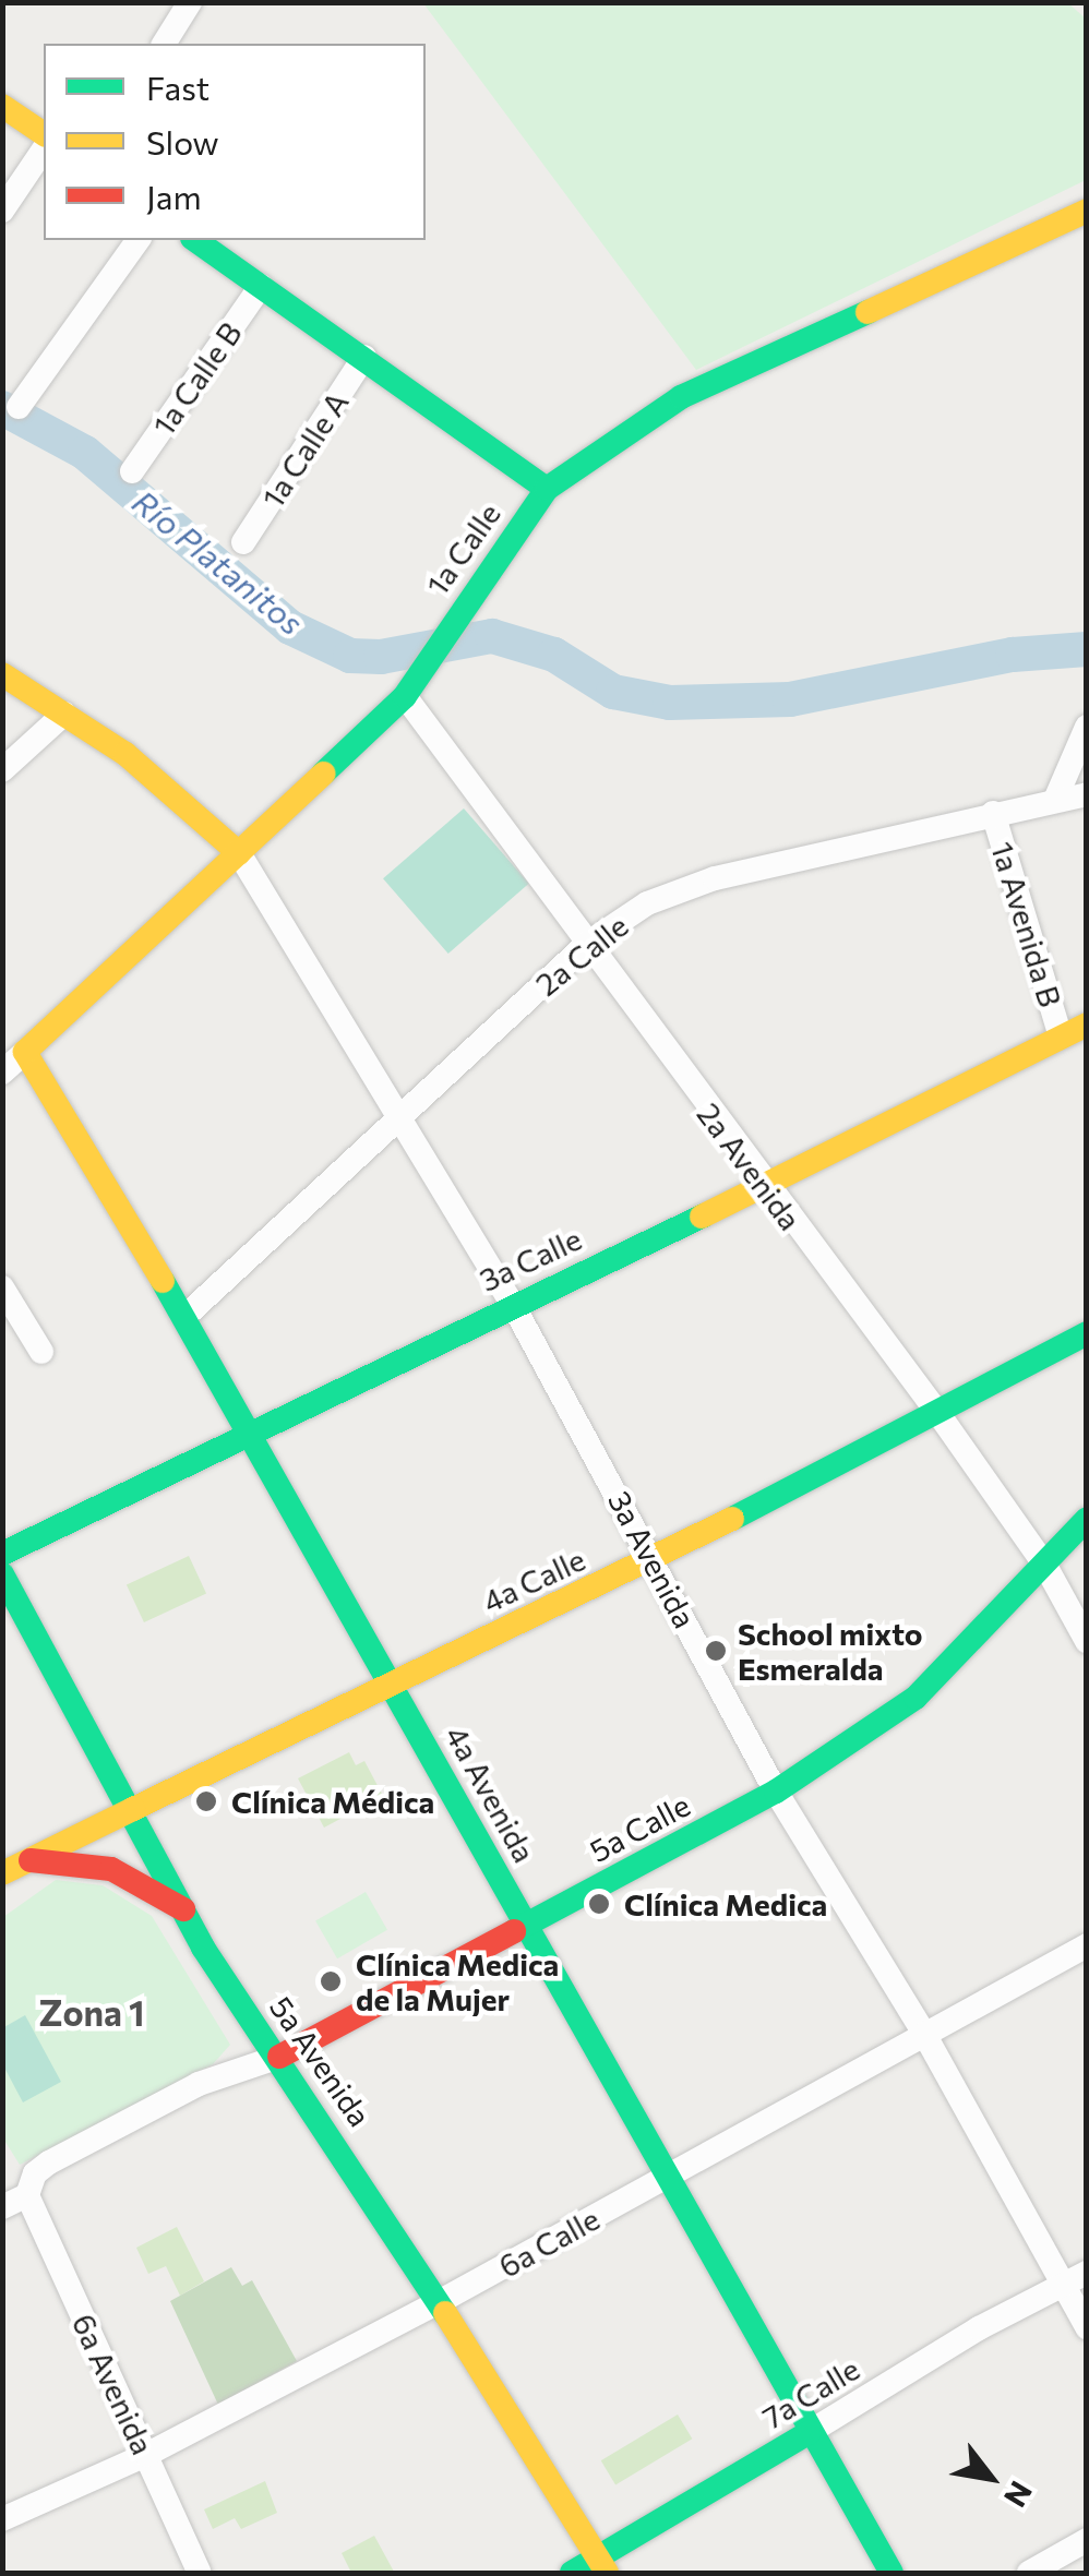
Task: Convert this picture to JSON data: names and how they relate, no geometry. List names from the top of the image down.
{
  "streets": {
    "main road": [
      "1a Calle",
      "3a Calle",
      "4a Calle",
      "4a Avenida",
      "5a Calle",
      "5a Avenida",
      "7a Calle"
    ],
    "street": [
      "1a Calle B",
      "1a Calle A",
      "1a Avenida B",
      "2a Calle",
      "2a Avenida",
      "3a Avenida",
      "6a Calle",
      "6a Avenida"
    ]
  },
  "crossings": [
    ["1a Calle", "2a Avenida"],
    ["1a Calle", "3a Avenida"],
    ["1a Calle", "4a Avenida"],
    ["1a Avenida B", "2a Calle"],
    ["1a Avenida B", "3a Calle"],
    ["2a Calle", "2a Avenida"],
    ["2a Calle", "3a Avenida"],
    ["2a Calle", "4a Avenida"],
    ["2a Avenida", "3a Calle"],
    ["2a Avenida", "4a Calle"],
    ["2a Avenida", "5a Calle"],
    ["3a Calle", "3a Avenida"],
    ["3a Calle", "4a Avenida"],
    ["3a Avenida", "4a Calle"],
    ["3a Avenida", "5a Calle"],
    ["3a Avenida", "6a Calle"],
    ["3a Avenida", "7a Calle"],
    ["4a Calle", "4a Avenida"],
    ["4a Calle", "5a Avenida"],
    ["4a Avenida", "5a Calle"],
    ["4a Avenida", "6a Calle"],
    ["4a Avenida", "7a Calle"],
    ["5a Calle", "5a Avenida"],
    ["5a Calle", "6a Avenida"],
    ["5a Avenida", "6a Calle"],
    ["5a Avenida", "7a Calle"],
    ["6a Calle", "6a Avenida"]
  ],
  "districts": ["Zona 1"],
  "water": ["Río Platanitos"],
  "places": [
    "School mixto Esmeralda",
    "Clínica Médica",
    "Clínica Medica",
    "Clínica Medica de la Mujer"
  ],
  "legend": ["Fast", "Slow", "Jam"],
  "north": "bottom right"
}
